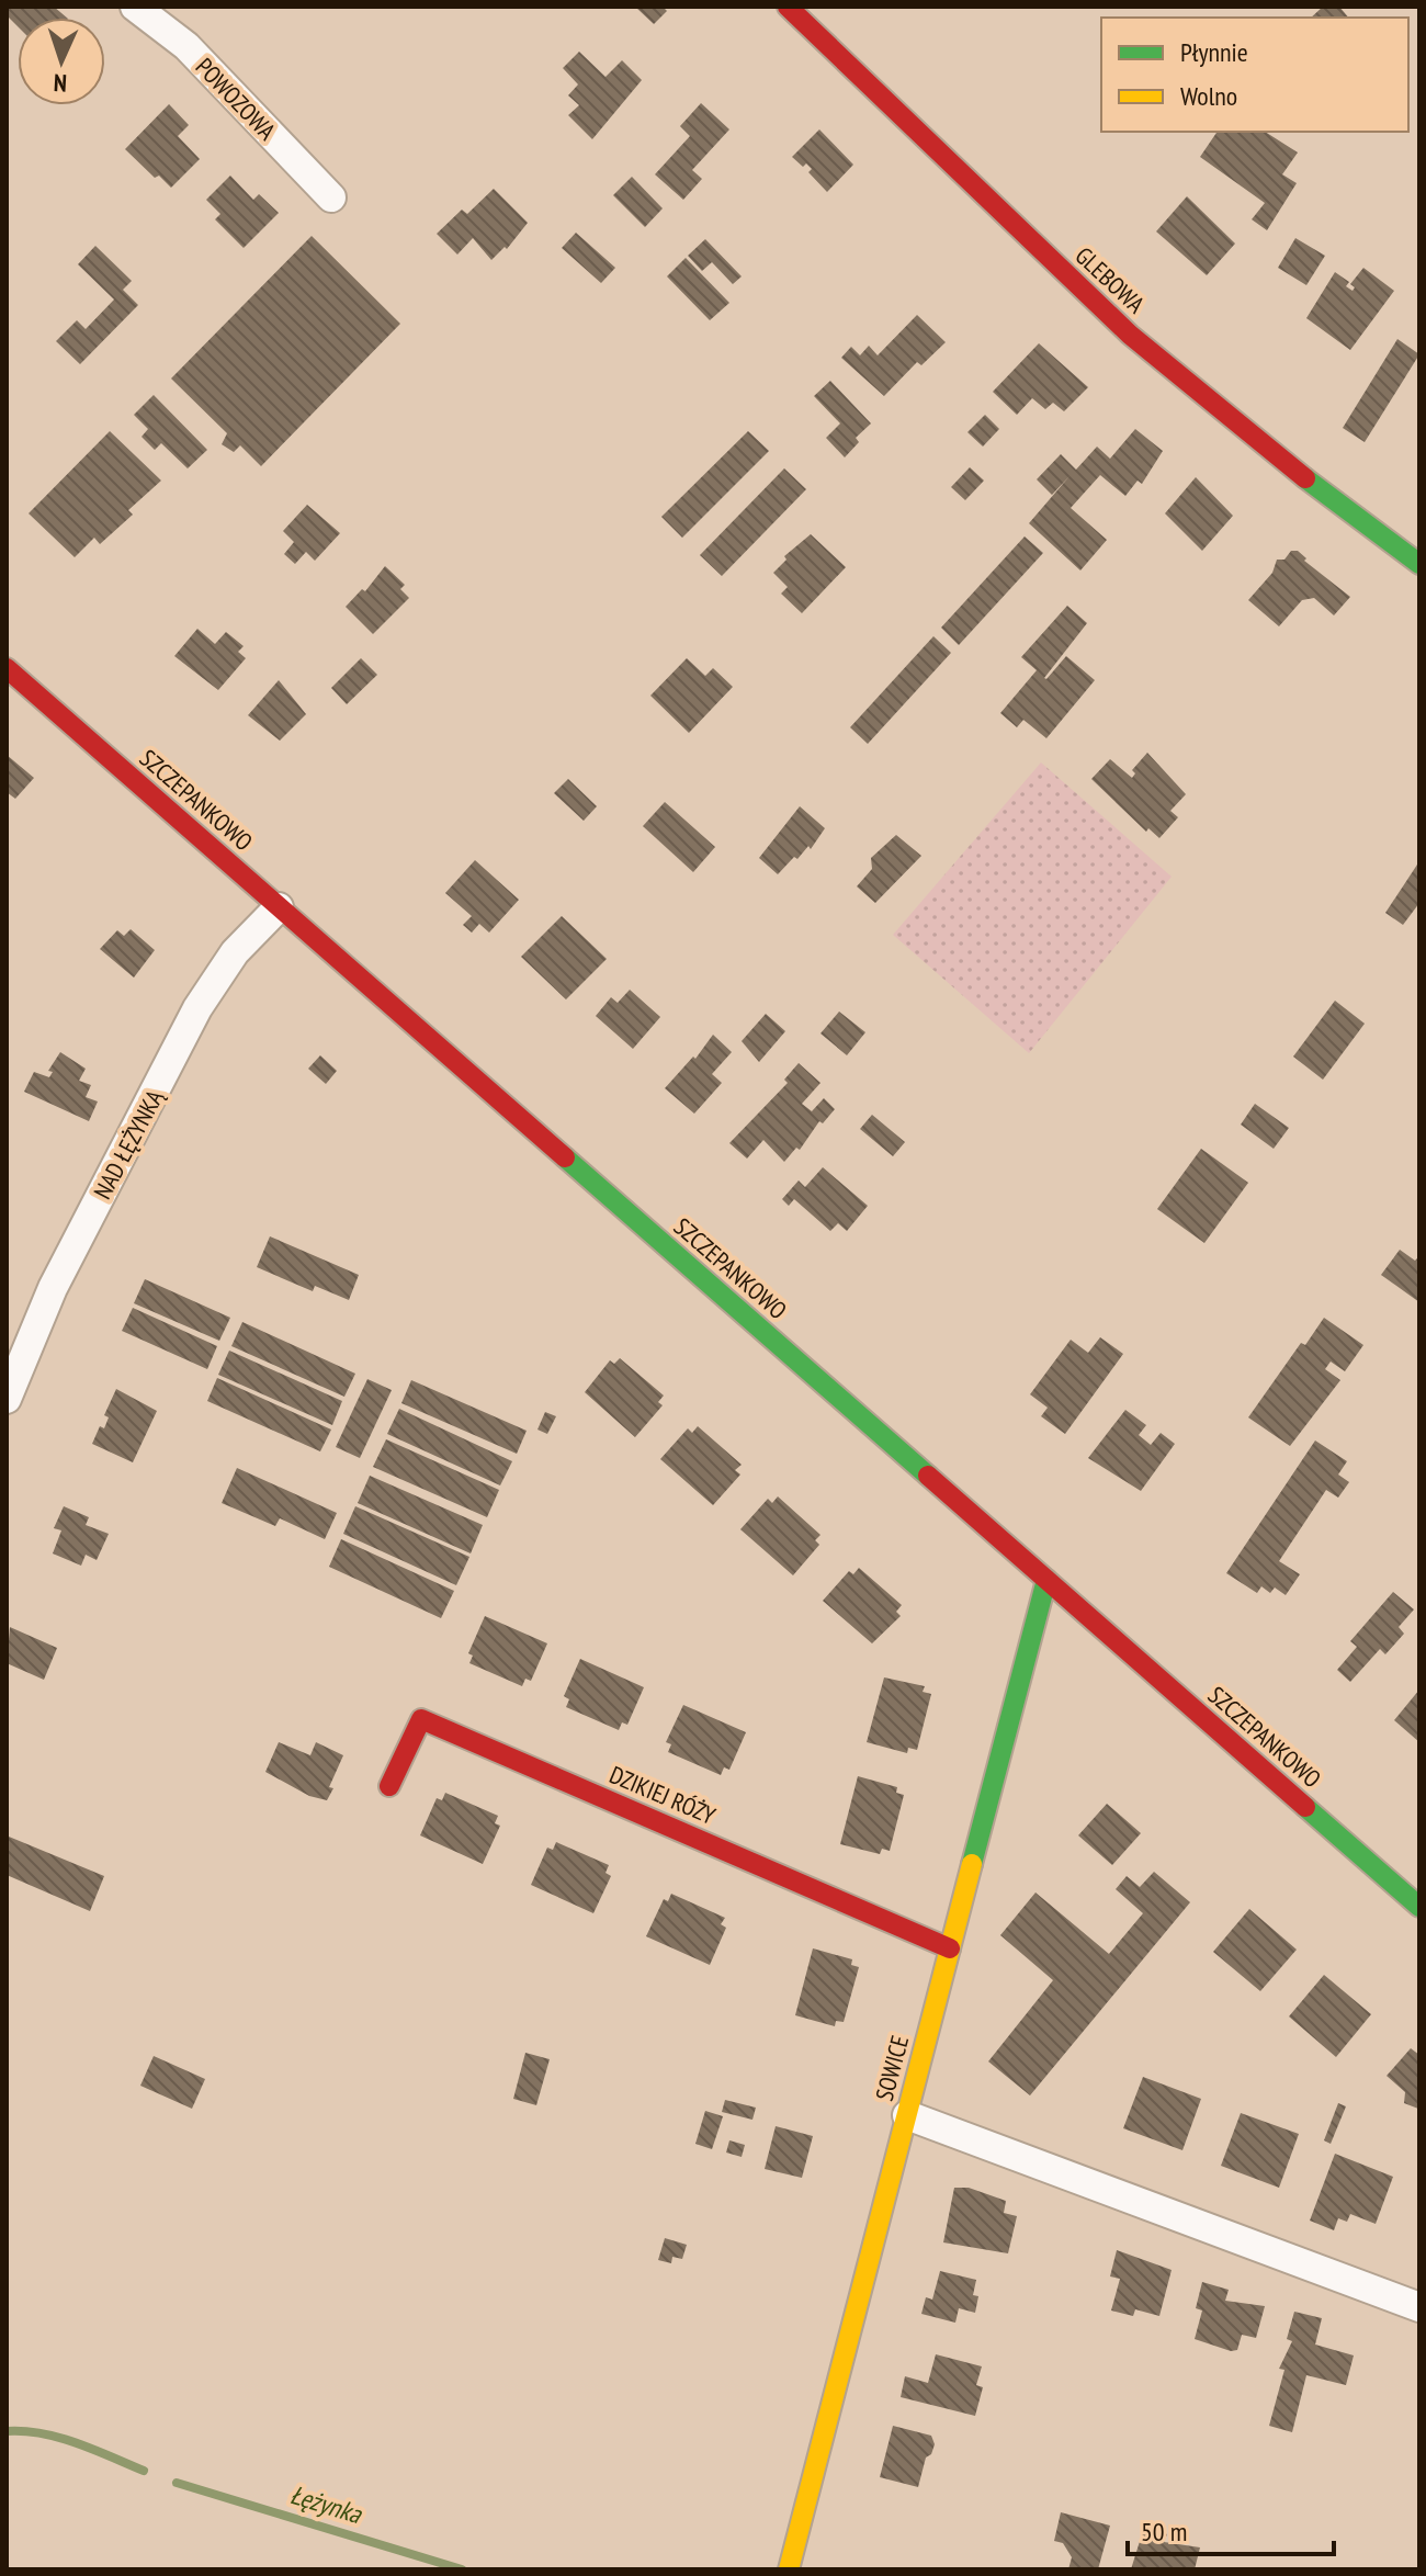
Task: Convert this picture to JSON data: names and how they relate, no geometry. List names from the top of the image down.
{
  "streets": {
    "street": [
      "POWOZOWA",
      "GLEBOWA",
      "SZCZEPANKOWO",
      "NAD ŁĘŻYNKĄ",
      "DZIKIEJ RÓŻY",
      "SOWICE"
    ]
  },
  "crossings": [
    ["SZCZEPANKOWO", "NAD ŁĘŻYNKĄ"],
    ["SZCZEPANKOWO", "SOWICE"],
    ["DZIKIEJ RÓŻY", "SOWICE"]
  ],
  "water": ["Łężynka"],
  "legend": ["Płynnie", "Wolno"],
  "scale_bar": "50 m",
  "north": "bottom"
}
